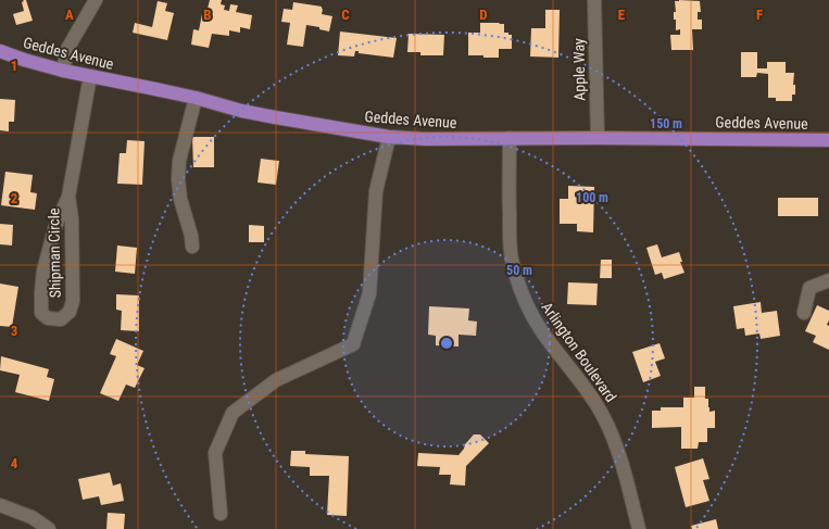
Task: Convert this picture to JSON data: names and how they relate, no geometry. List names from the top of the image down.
{
  "streets": {
    "main road": ["Geddes Avenue"],
    "street": ["Apple Way", "Shipman Circle", "Arlington Boulevard"]
  },
  "crossings": [
    ["Geddes Avenue", "Apple Way"],
    ["Geddes Avenue", "Shipman Circle"],
    ["Geddes Avenue", "Arlington Boulevard"]
  ],
  "grid": {
    "columns": [
      "A",
      "B",
      "C",
      "D",
      "E",
      "F"
    ],
    "rows": [
      "1",
      "2",
      "3",
      "4"
    ]
  },
  "rings": ["150 m", "100 m", "50 m"]
}
